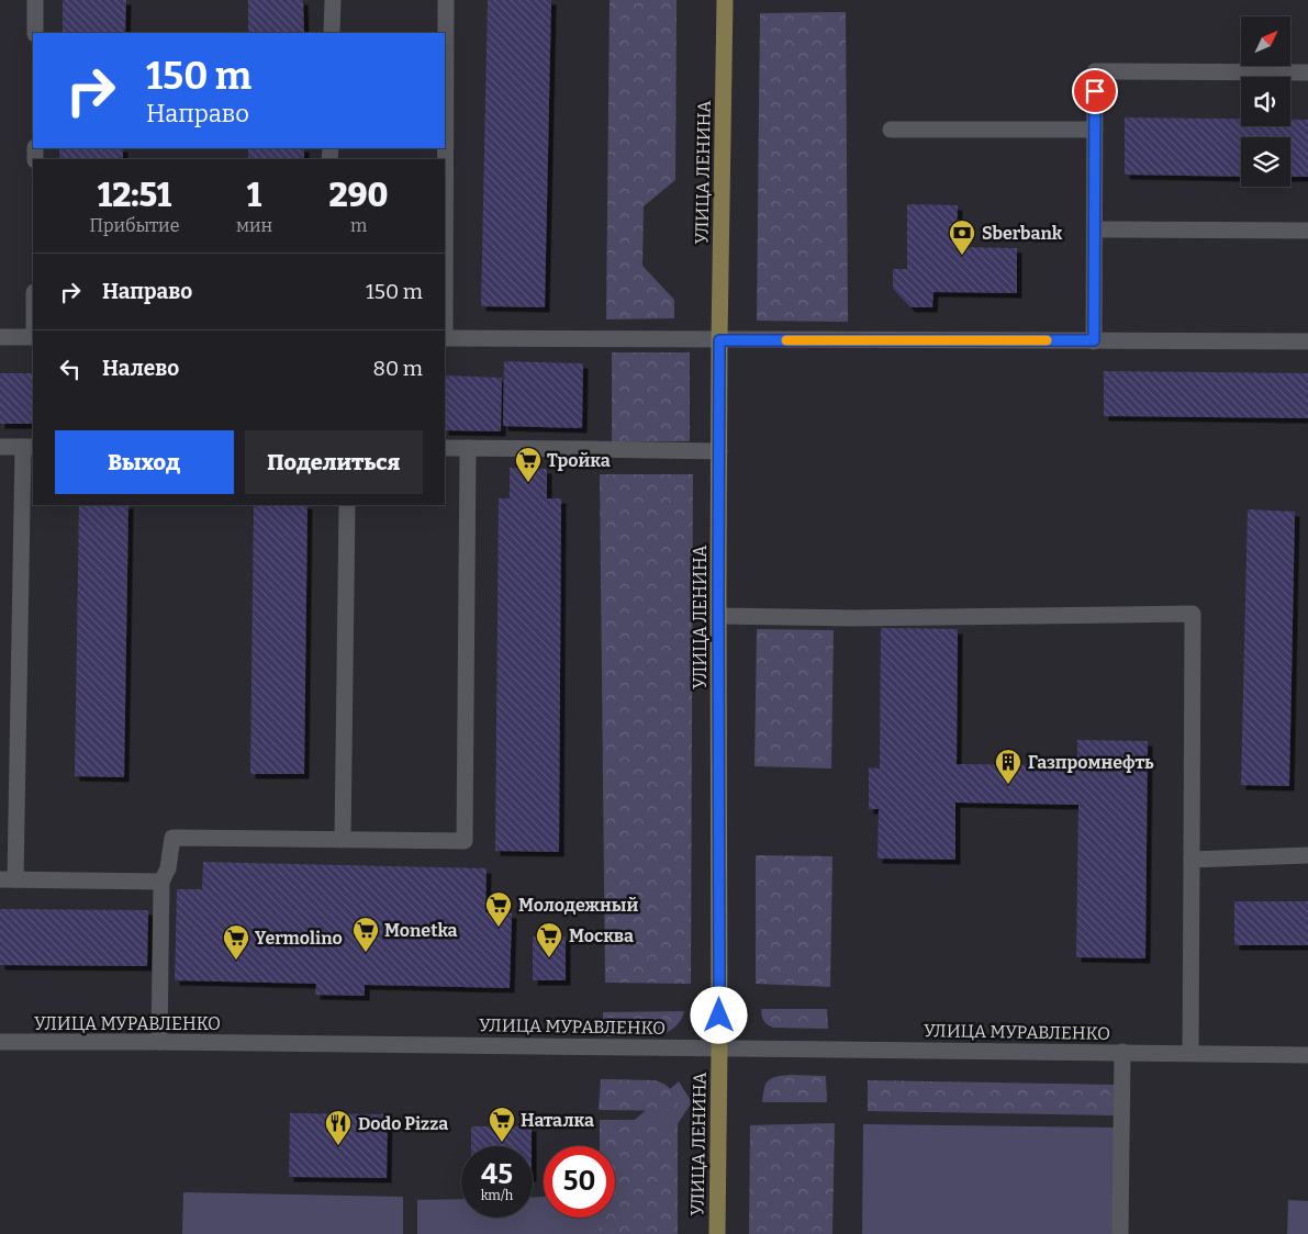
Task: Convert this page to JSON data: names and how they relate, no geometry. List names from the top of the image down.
{
  "streets": {
    "main road": ["УЛИЦА ЛЕНИНА"],
    "street": ["УЛИЦА МУРАВЛЕНКО"]
  },
  "crossings": [
    ["УЛИЦА ЛЕНИНА", "УЛИЦА МУРАВЛЕНКО"]
  ],
  "places": {
    "bank": ["Sberbank"],
    "supermarket": [
      "Тройка",
      "Молодежный",
      "Monetka",
      "Москва",
      "Yermolino",
      "Наталка"
    ],
    "building": ["Газпромнефть"],
    "restaurant": ["Dodo Pizza"]
  },
  "north": "top right",
  "page": {
    "turn": ["150 m", "Направо"],
    "eta": [
      "12:51",
      "Прибытие",
      "1",
      "мин",
      "290",
      "m"
    ],
    "list": [
      {
        "name": "Направо",
        "value": "150 m"
      },
      {
        "name": "Налево",
        "value": "80 m"
      }
    ],
    "buttons": ["Выход", "Поделиться"],
    "speed": "45 km/h",
    "limit": "50"
  }
}
